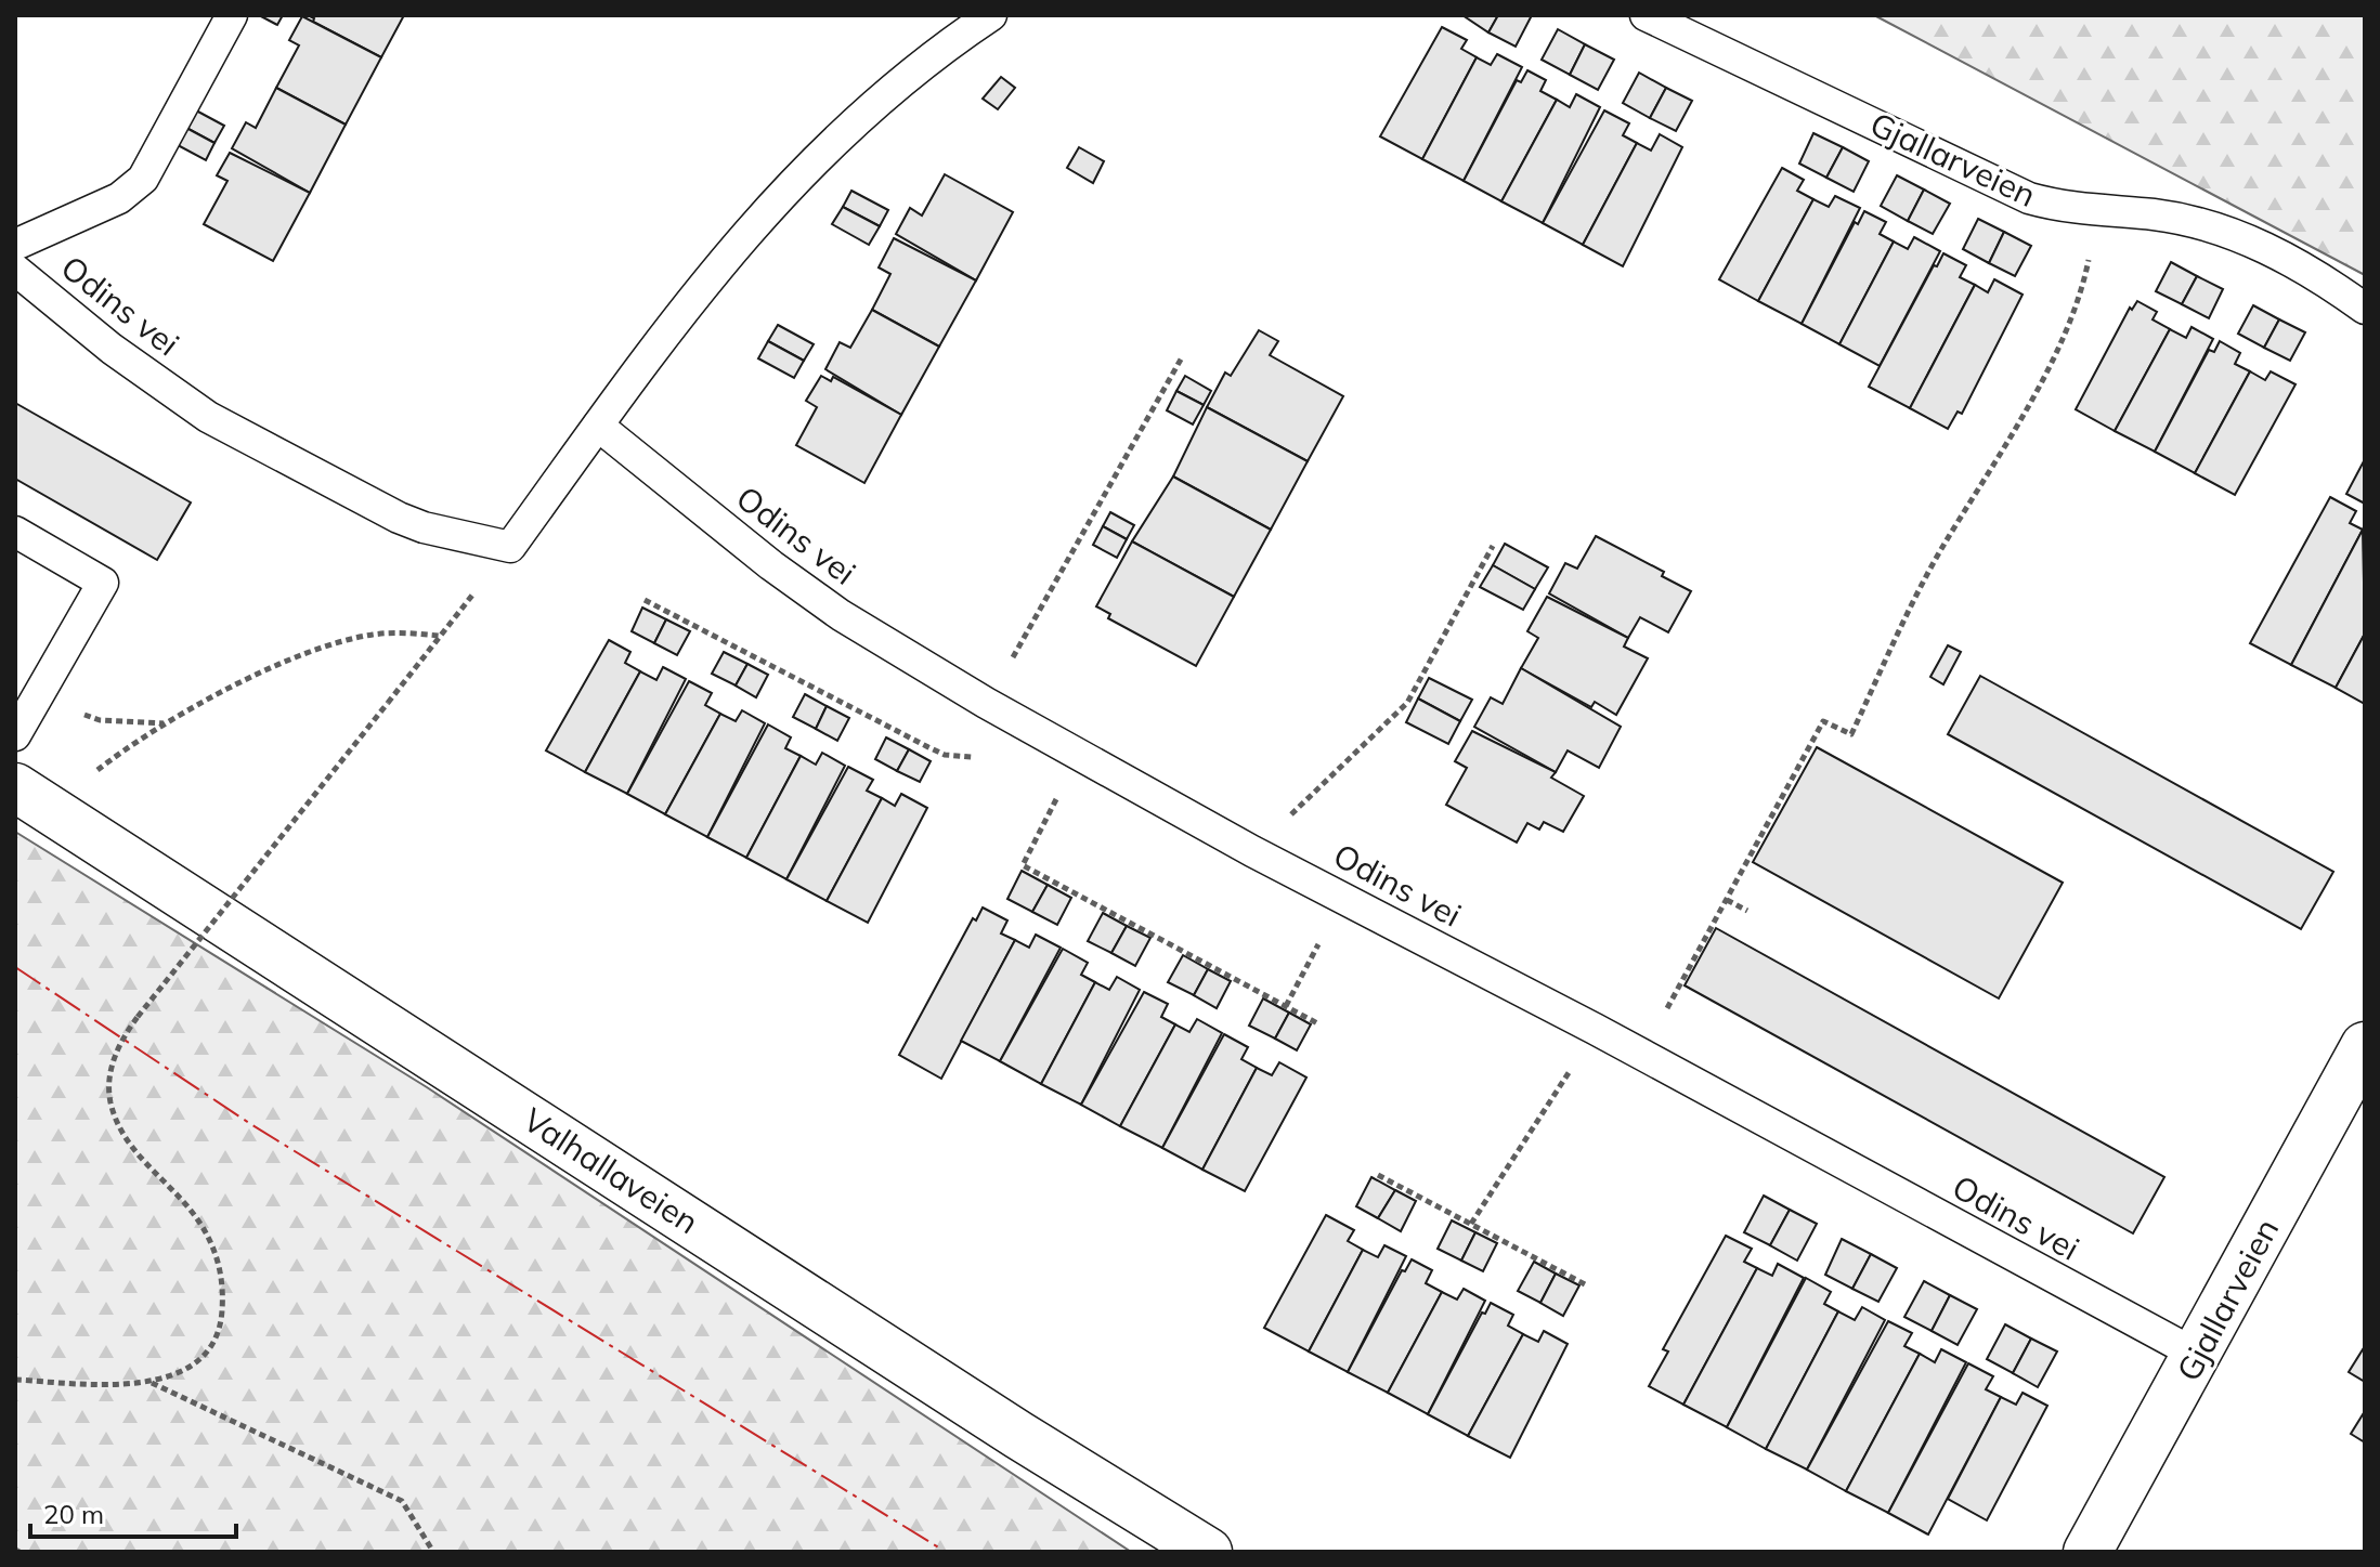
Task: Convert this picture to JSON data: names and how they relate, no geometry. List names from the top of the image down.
{
  "streets": {
    "street": ["Gjallarveien", "Valhallaveien"],
    "lane": ["Odins vei"]
  },
  "crossings": [
    ["Gjallarveien", "Odins vei"]
  ],
  "scale_bar": "20 m"
}
